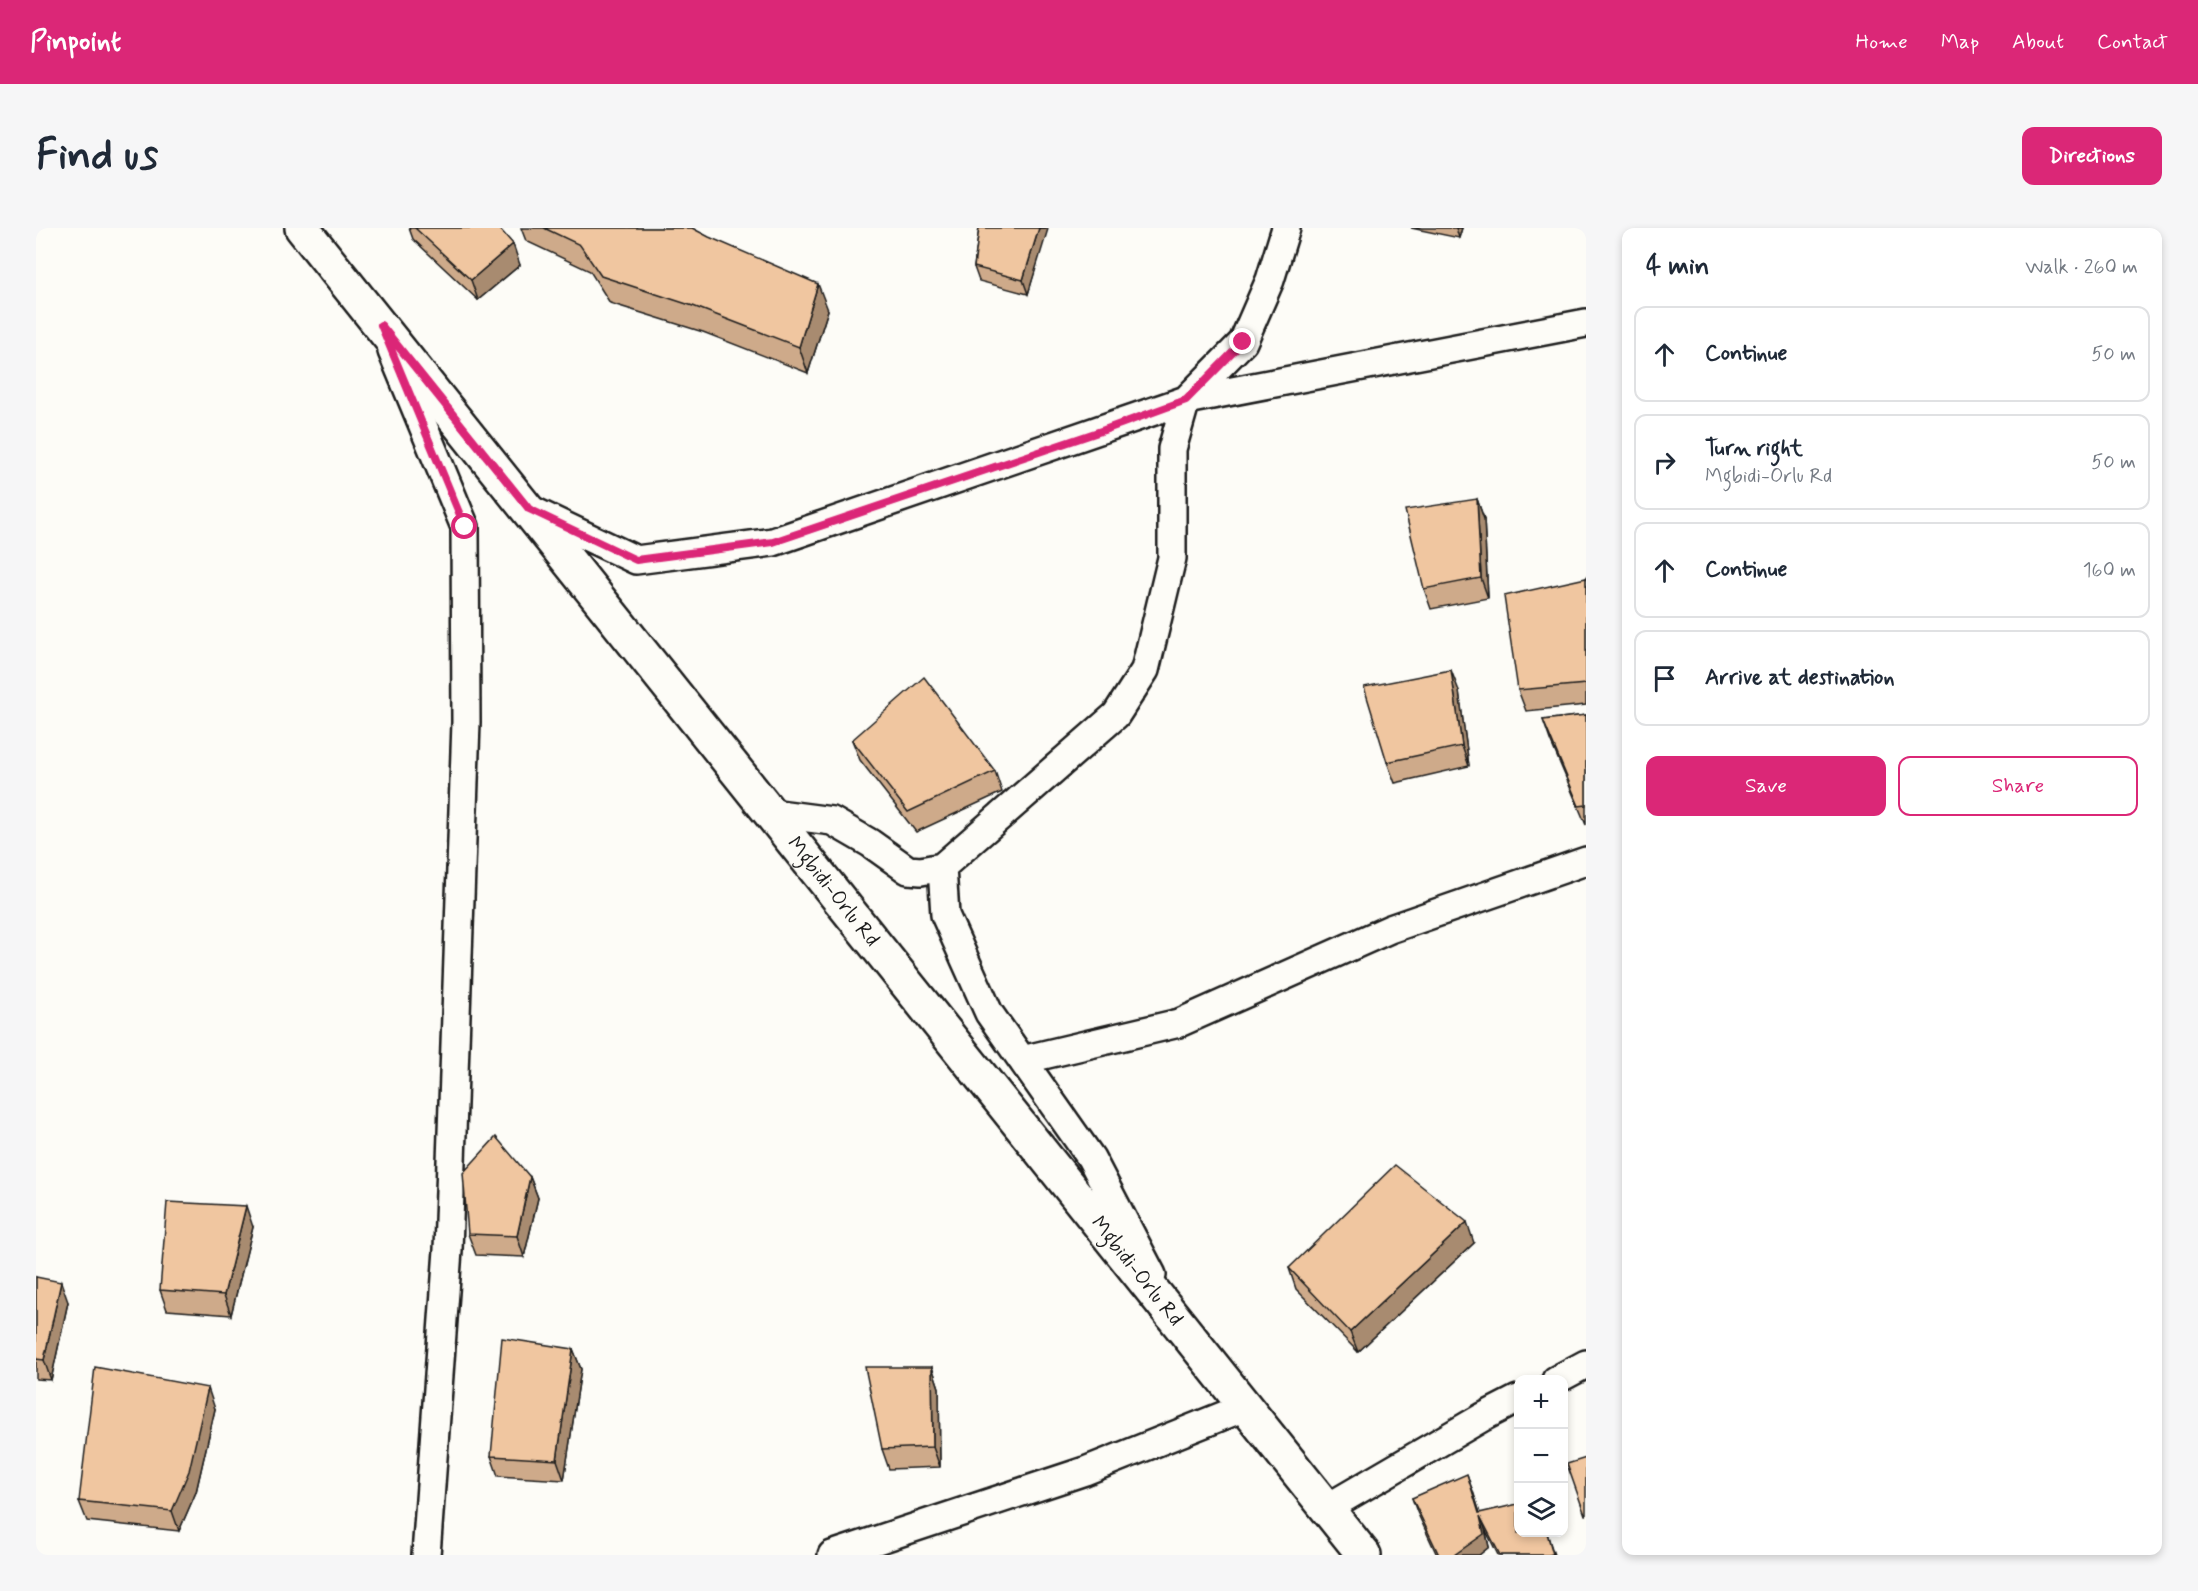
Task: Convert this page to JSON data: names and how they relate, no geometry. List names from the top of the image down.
{
  "streets": {
    "main road": ["Mgbidi-Orlu Rd"]
  },
  "page": {
    "header": "Pinpoint",
    "nav": [
      "Home",
      "Map",
      "About",
      "Contact"
    ],
    "buttons": [
      "Directions",
      ["Save", "Share"]
    ],
    "title": "Find us",
    "heading": ["4 min", "Walk · 260 m"],
    "list": [
      ["Continue", "50 m"],
      ["Turn right", "Mgbidi-Orlu Rd", "50 m"],
      ["Continue", "160 m"],
      "Arrive at destination"
    ],
    "map_buttons": ["+", "−"]
  }
}
